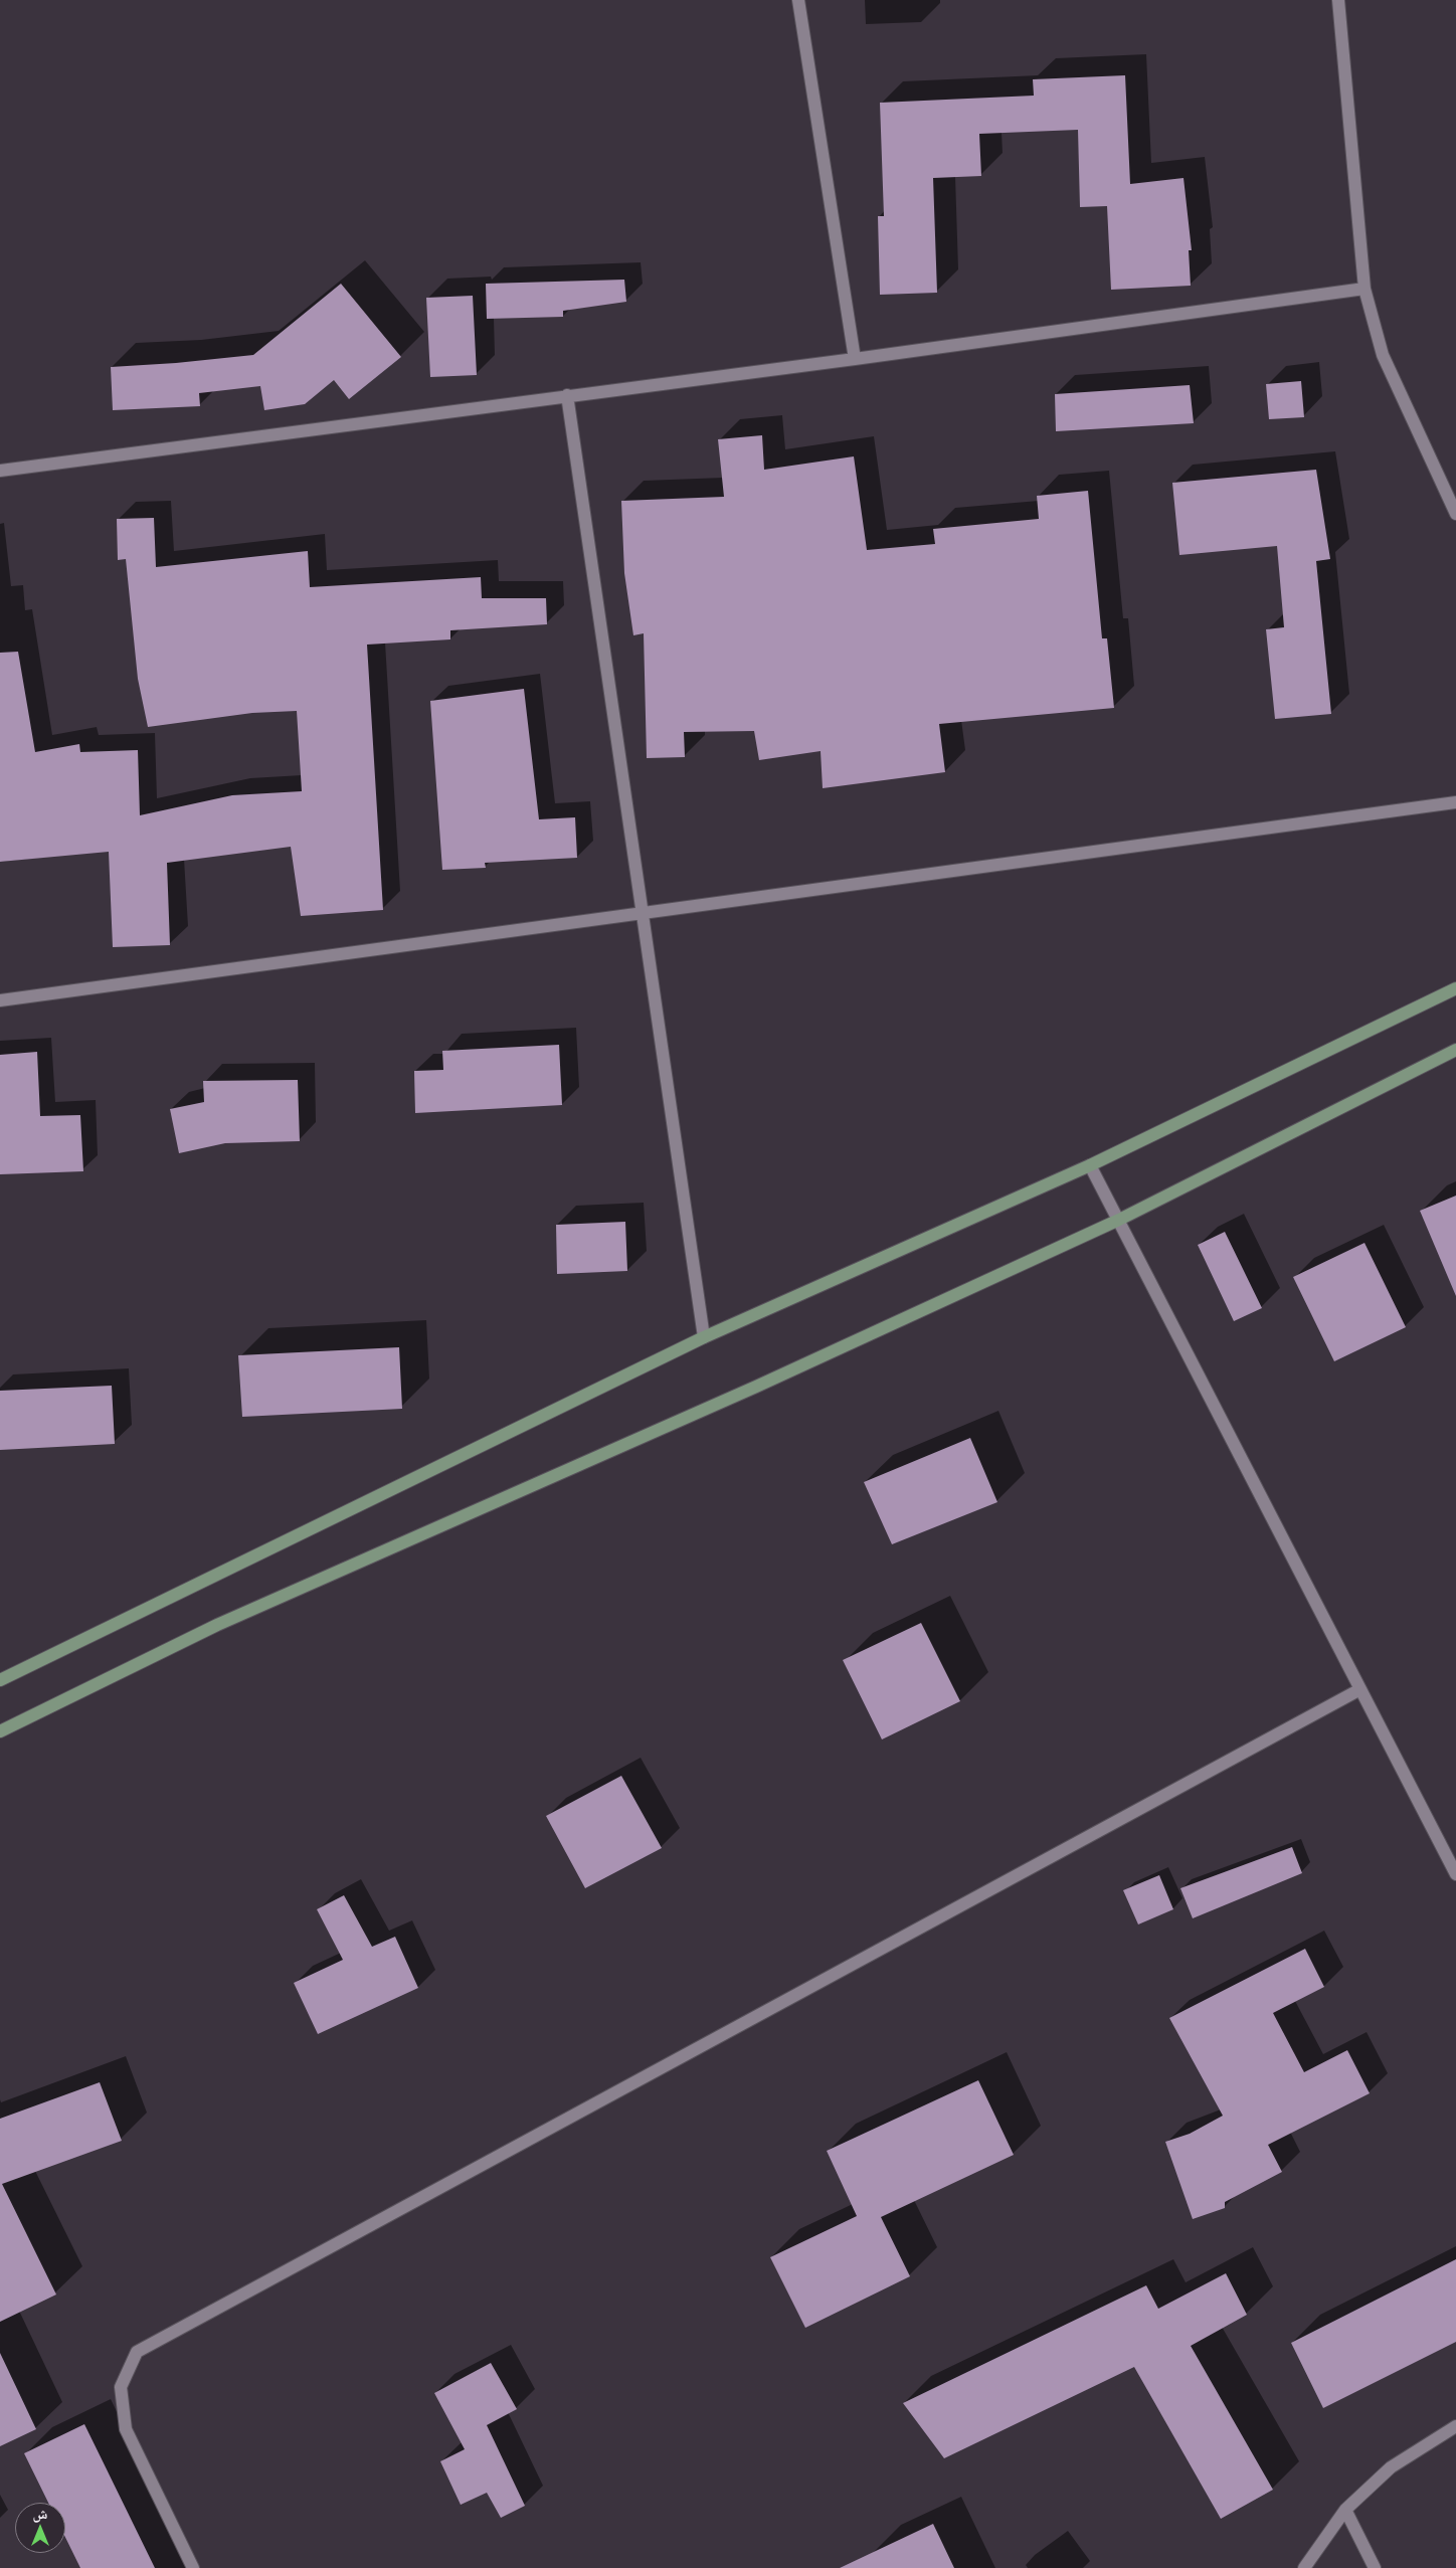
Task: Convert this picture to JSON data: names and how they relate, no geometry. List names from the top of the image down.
{
  "north": "top"
}
